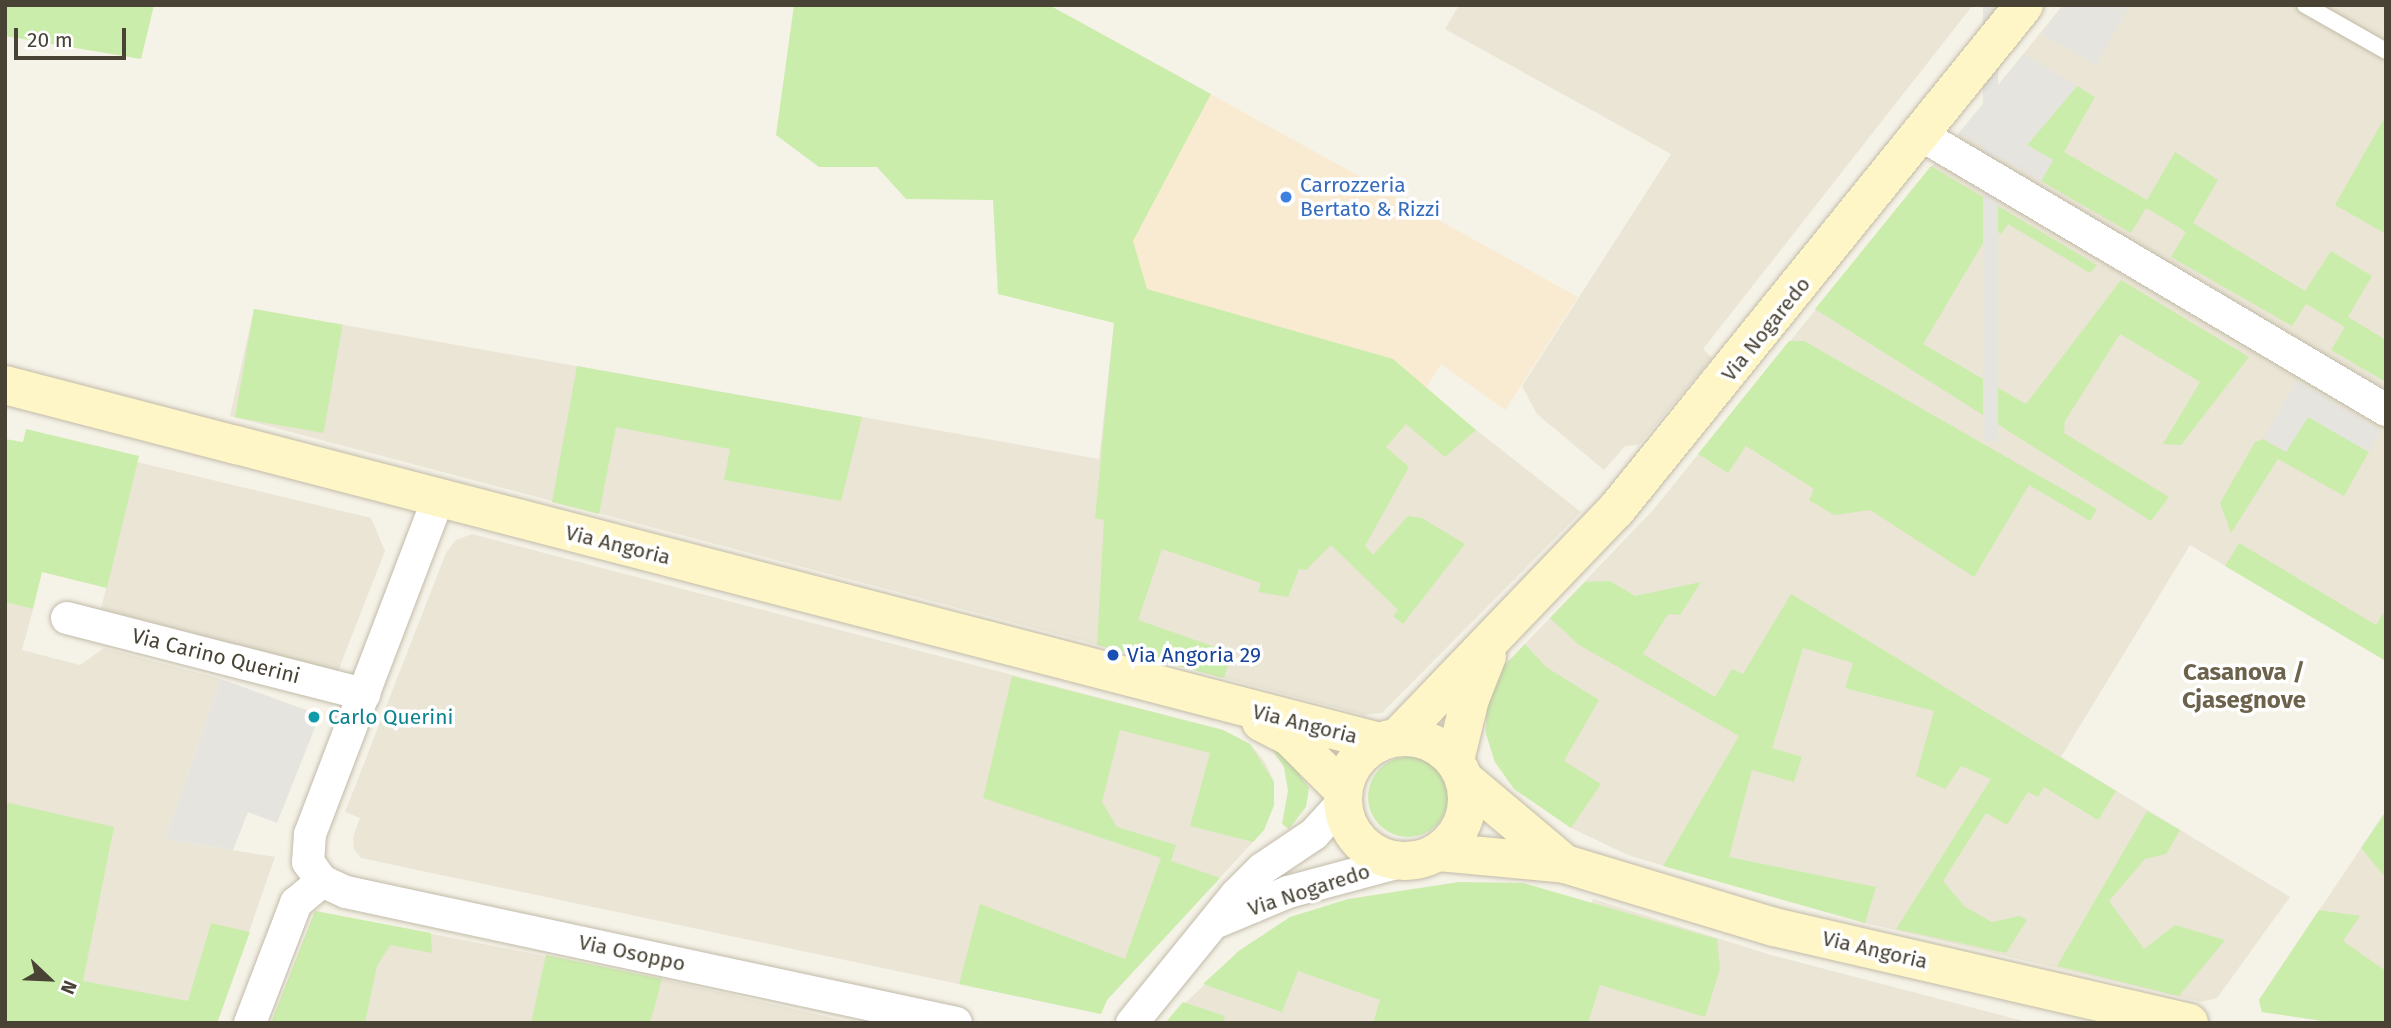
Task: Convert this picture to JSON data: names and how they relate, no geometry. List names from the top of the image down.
{
  "streets": {
    "street": [
      "Via Nogaredo",
      "Via Angoria",
      "Via Carino Querini",
      "Via Osoppo"
    ]
  },
  "crossings": [
    ["Via Nogaredo", "Via Angoria"]
  ],
  "districts": ["Casanova / Cjasegnove"],
  "places": ["Carrozzeria Bertato & Rizzi", "Via Angoria 29", "Carlo Querini"],
  "scale_bar": "20 m",
  "north": "bottom right"
}
